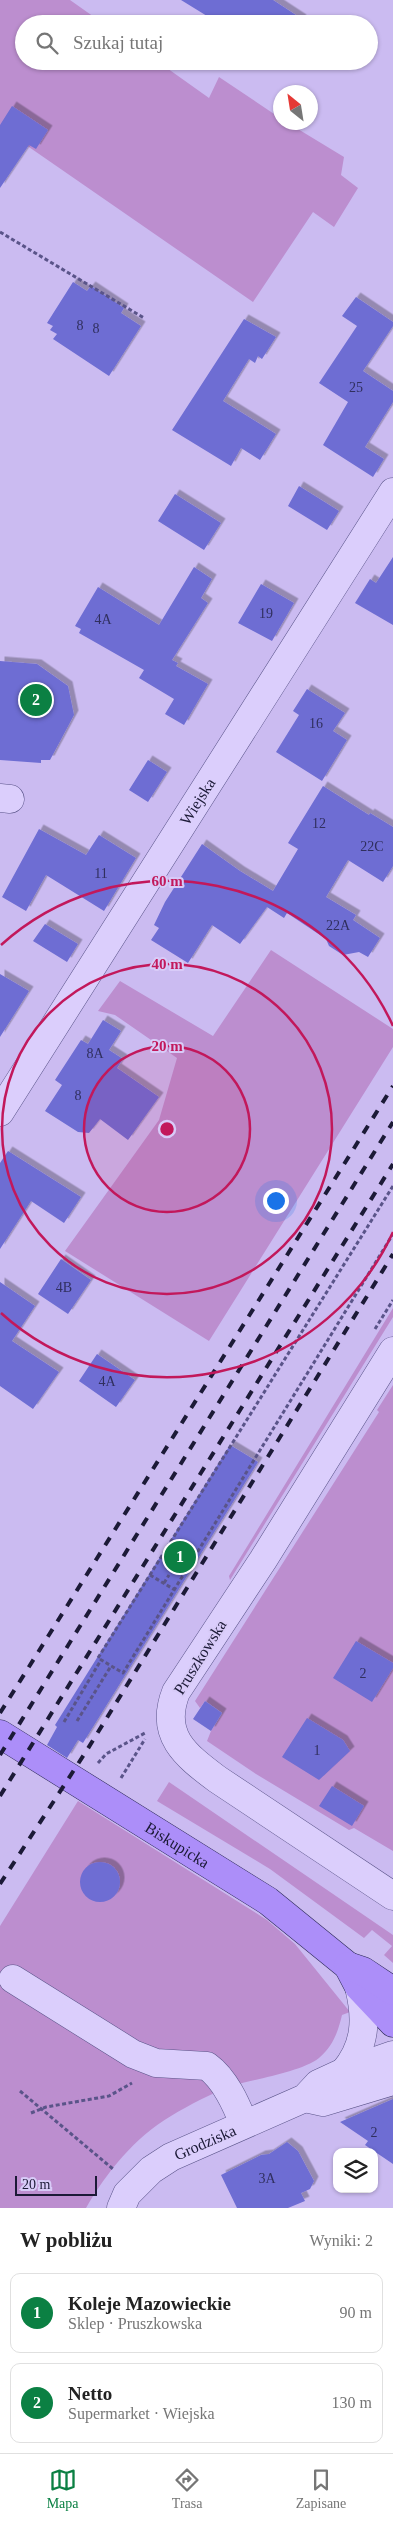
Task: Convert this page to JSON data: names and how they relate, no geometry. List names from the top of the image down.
{
  "streets": {
    "main road": ["Biskupicka"],
    "street": ["Wiejska", "Pruszkowska", "Grodziska"]
  },
  "house_numbers": [
    "8",
    "8",
    "25",
    "19",
    "4A",
    "16",
    "12",
    "22C",
    "11",
    "22A",
    "8A",
    "8",
    "4B",
    "4A",
    "2",
    "1",
    "2",
    "3A"
  ],
  "scale_bar": "20 m",
  "north": "top left",
  "page": {
    "search": "Szukaj tutaj",
    "pins": ["2", "1"],
    "scale": "20 m",
    "heading": ["W pobliżu", "Wyniki: 2"],
    "list": [
      {
        "mark": "1",
        "name": "Koleje Mazowieckie",
        "note": "Sklep · Pruszkowska",
        "value": "90 m"
      },
      {
        "mark": "2",
        "name": "Netto",
        "note": "Supermarket · Wiejska",
        "value": "130 m"
      }
    ],
    "nav": ["Mapa", "Trasa", "Zapisane"]
  },
  "rings": ["60 m", "40 m", "20 m"]
}
